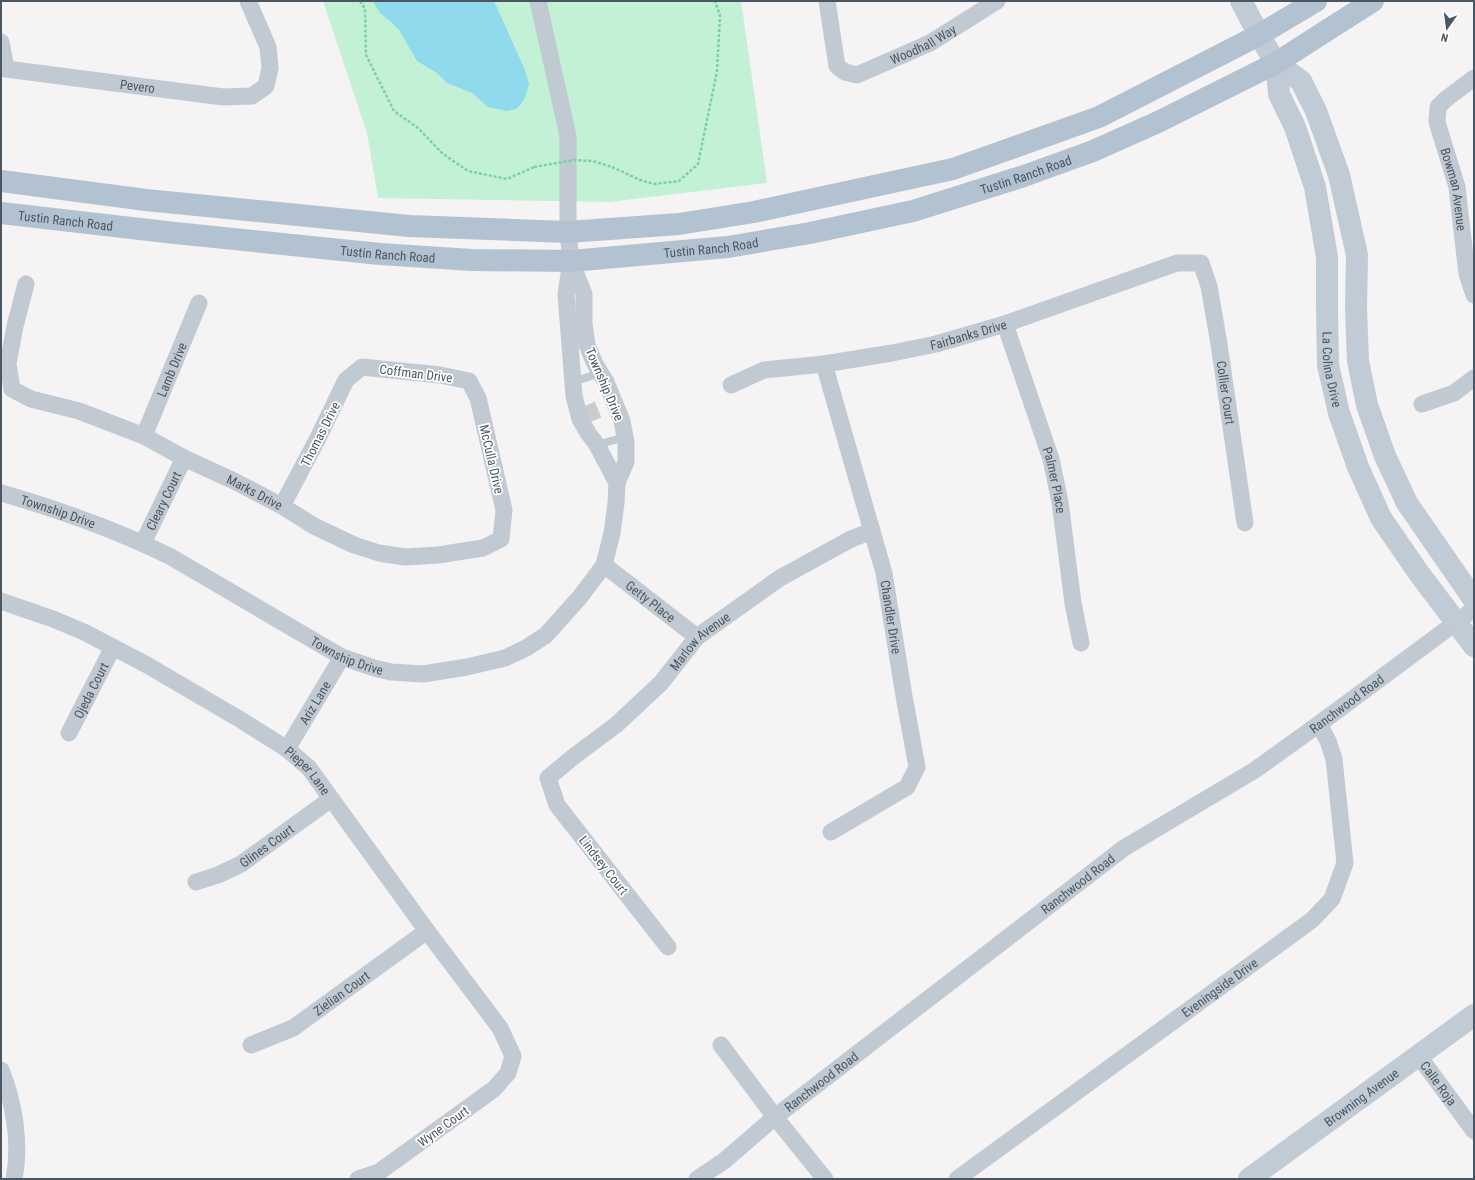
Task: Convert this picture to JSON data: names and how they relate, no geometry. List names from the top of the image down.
{
  "streets": {
    "main road": ["Tustin Ranch Road"],
    "street": [
      "Woodhall Way",
      "Pevero",
      "Bowman Avenue",
      "Fairbanks Drive",
      "Lamb Drive",
      "La Colina Drive",
      "Coffman Drive",
      "Township Drive",
      "Collier Court",
      "Thomas Drive",
      "McCulla Drive",
      "Palmer Place",
      "Marks Drive",
      "Cleary Court",
      "Getty Place",
      "Chandler Drive",
      "Marlow Avenue",
      "Ojeda Court",
      "Ariz Lane",
      "Ranchwood Road",
      "Pieper Lane",
      "Glines Court",
      "Lindsey Court",
      "Eveningside Drive",
      "Zielian Court",
      "Calle Roja",
      "Browning Avenue",
      "Wyne Court"
    ]
  },
  "crossings": [
    ["Tustin Ranch Road", "La Colina Drive"],
    ["Tustin Ranch Road", "Township Drive"],
    ["Fairbanks Drive", "Collier Court"],
    ["Fairbanks Drive", "Palmer Place"],
    ["Fairbanks Drive", "Chandler Drive"],
    ["Lamb Drive", "Marks Drive"],
    ["La Colina Drive", "Ranchwood Road"],
    ["Coffman Drive", "Thomas Drive"],
    ["Coffman Drive", "McCulla Drive"],
    ["Township Drive", "Cleary Court"],
    ["Township Drive", "Getty Place"],
    ["Township Drive", "Ariz Lane"],
    ["Thomas Drive", "Marks Drive"],
    ["McCulla Drive", "Marks Drive"],
    ["Marks Drive", "Cleary Court"],
    ["Getty Place", "Marlow Avenue"],
    ["Chandler Drive", "Marlow Avenue"],
    ["Marlow Avenue", "Lindsey Court"],
    ["Ojeda Court", "Pieper Lane"],
    ["Ariz Lane", "Pieper Lane"],
    ["Ranchwood Road", "Eveningside Drive"],
    ["Pieper Lane", "Glines Court"],
    ["Pieper Lane", "Zielian Court"],
    ["Pieper Lane", "Wyne Court"],
    ["Calle Roja", "Browning Avenue"]
  ],
  "north": "bottom"
}
